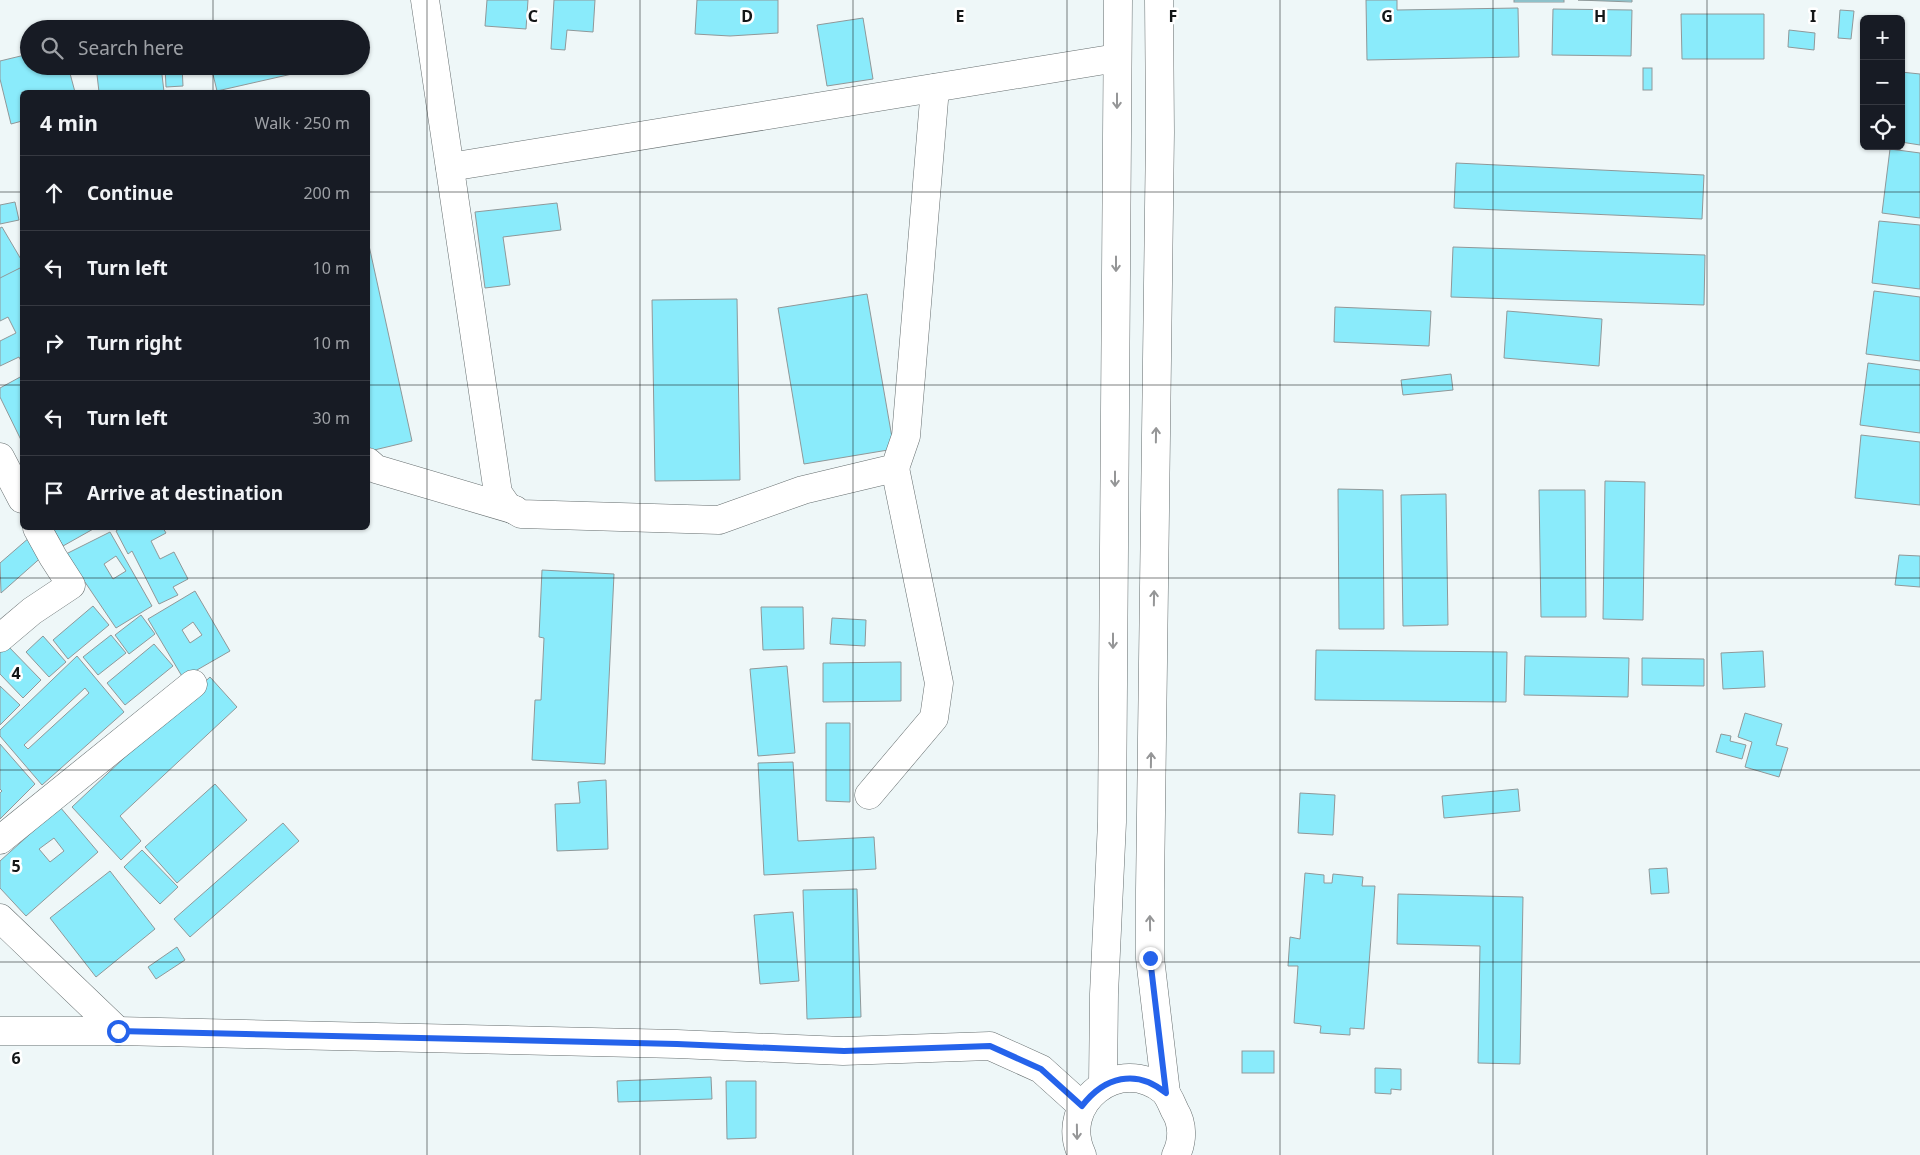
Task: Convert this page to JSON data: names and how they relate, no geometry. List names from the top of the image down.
{
  "page": {
    "map_buttons": ["+", "−"],
    "search": "Search here",
    "heading": ["4 min", "Walk · 250 m"],
    "list": [
      ["Continue", "200 m"],
      ["Turn left", "10 m"],
      ["Turn right", "10 m"],
      ["Turn left", "30 m"],
      "Arrive at destination"
    ]
  },
  "grid": {
    "columns": [
      "C",
      "D",
      "E",
      "F",
      "G",
      "H",
      "I"
    ],
    "rows": ["4", "5", "6"]
  }
}
